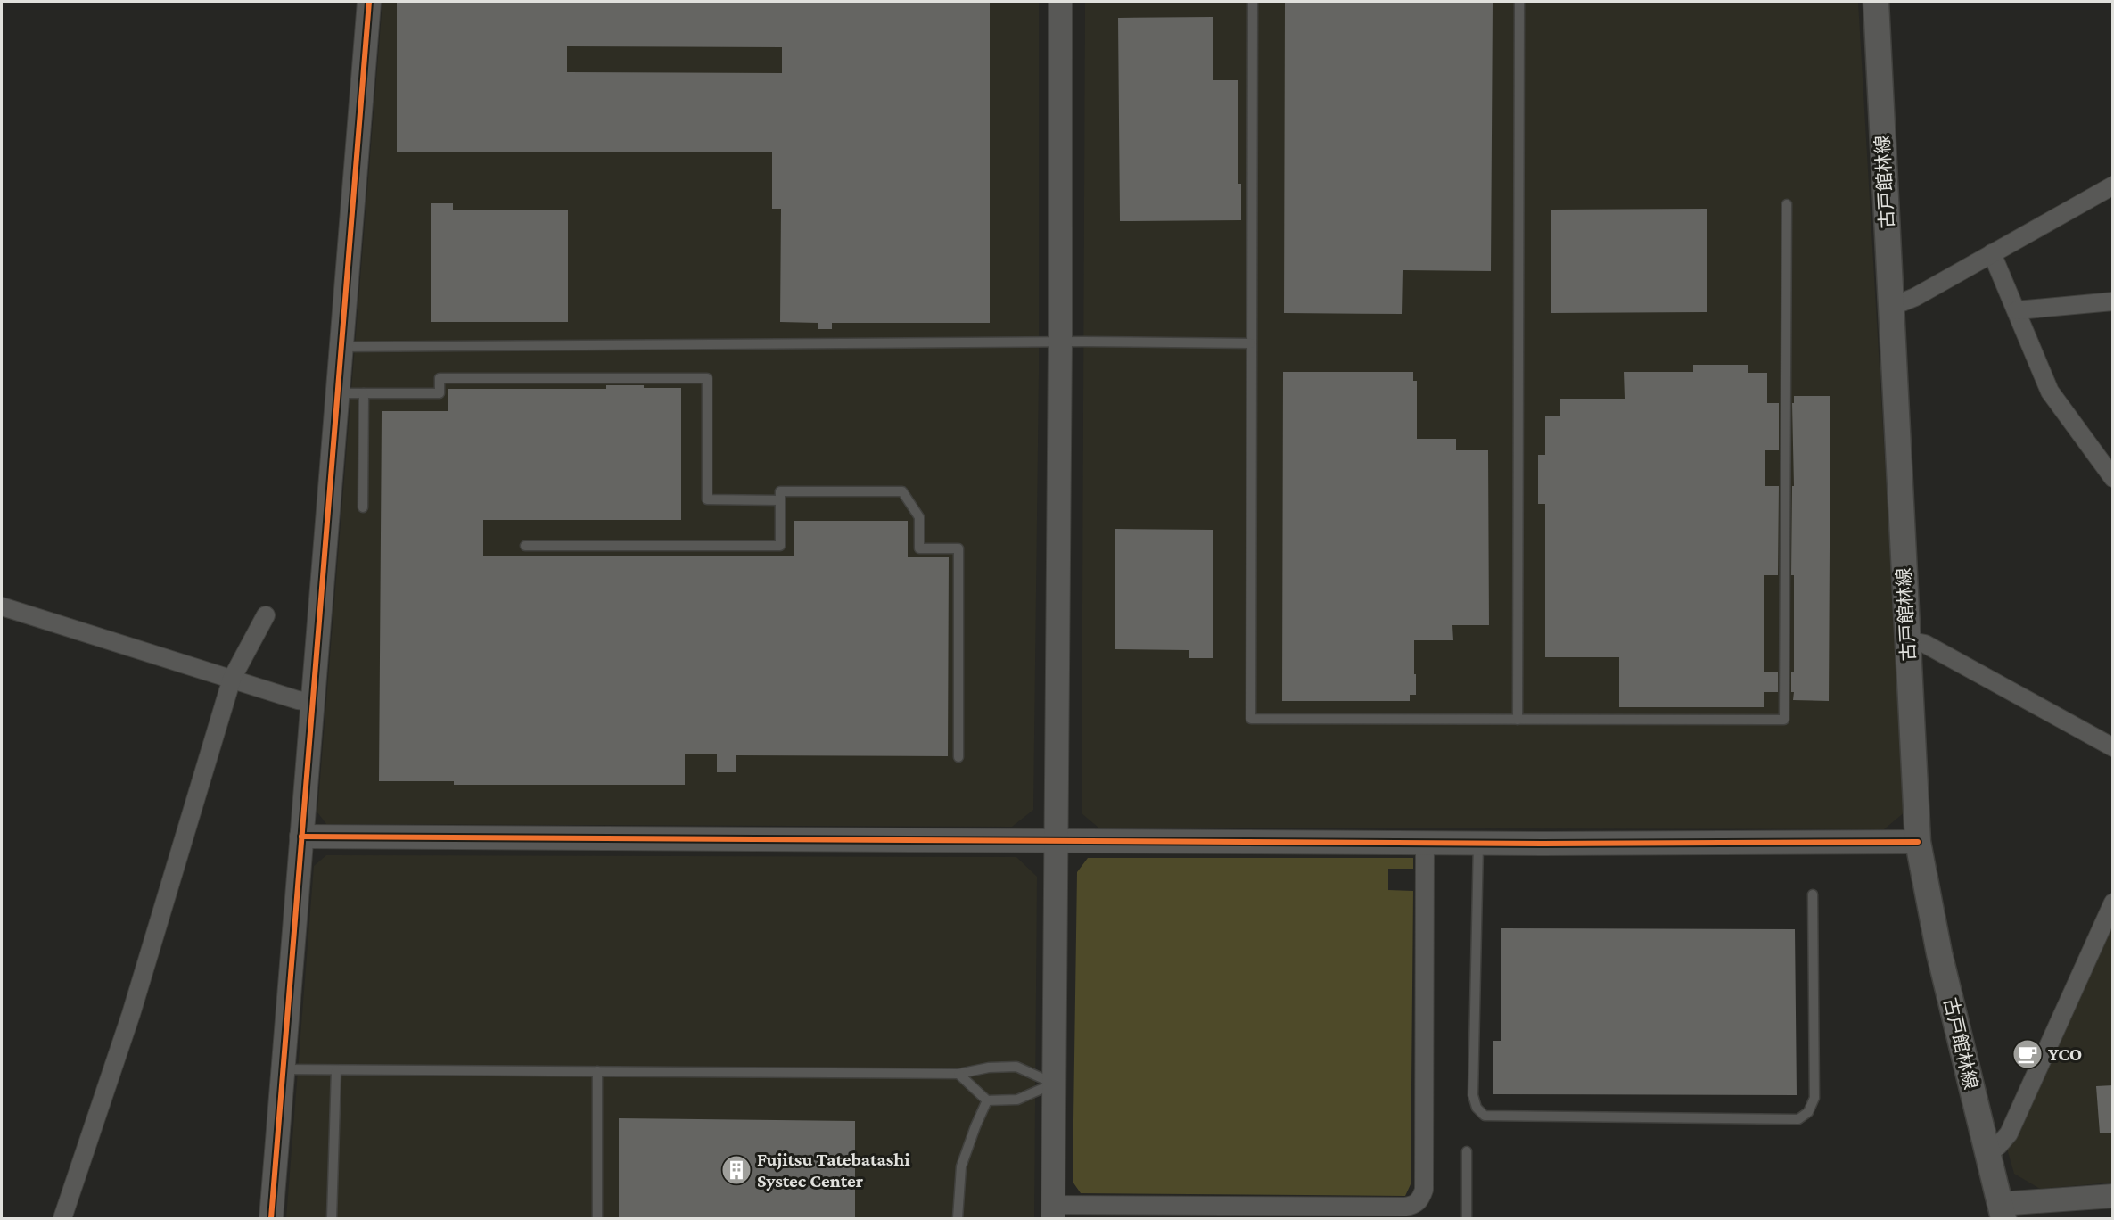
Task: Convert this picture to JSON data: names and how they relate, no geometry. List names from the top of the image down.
{
  "streets": {
    "main road": ["古戸館林線"]
  },
  "places": {
    "cafe": ["YCO"],
    "building": ["Fujitsu Tatebatashi Systec Center"]
  }
}
